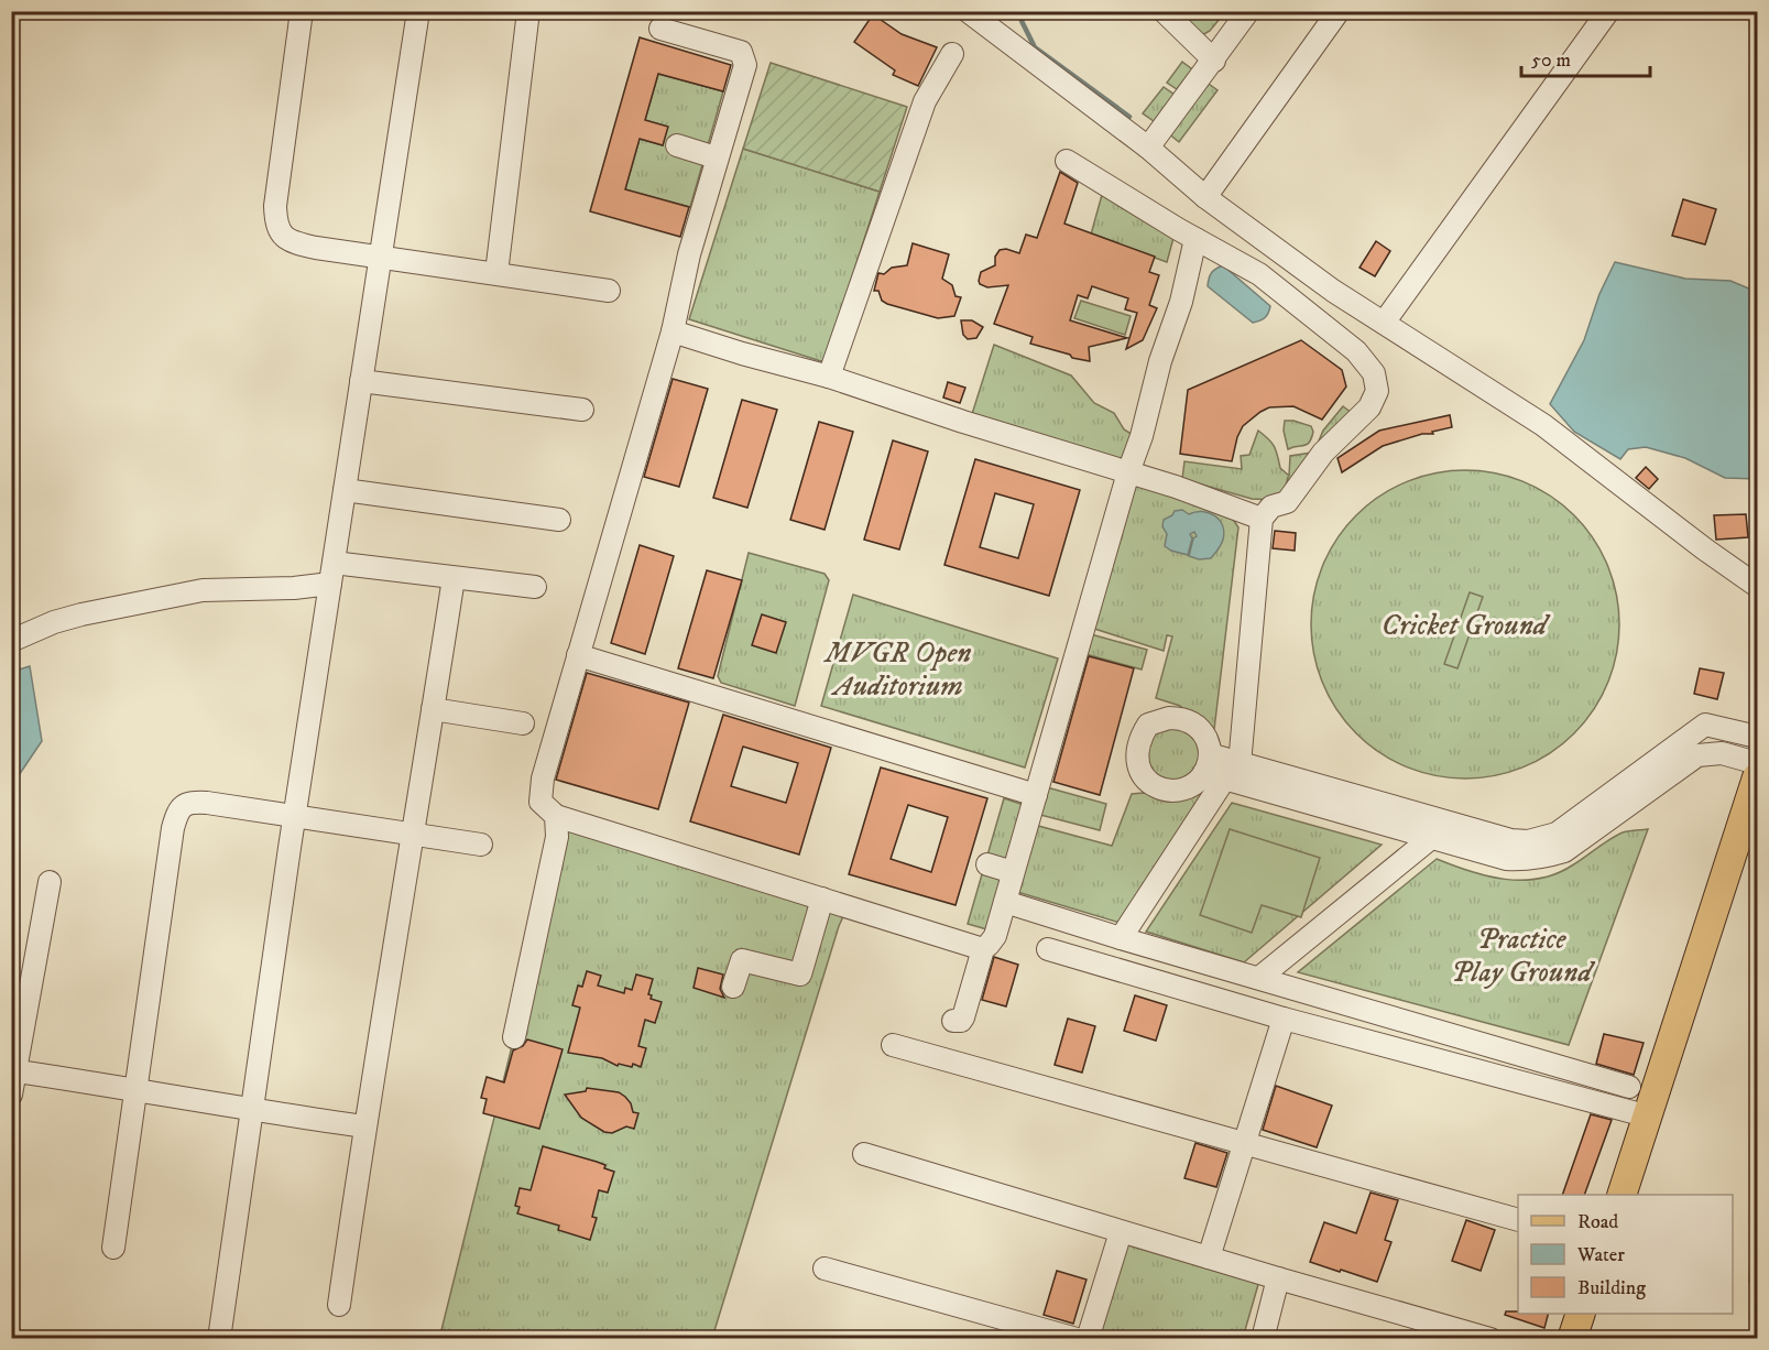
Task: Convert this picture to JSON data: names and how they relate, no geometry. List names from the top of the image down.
{
  "parks": ["Cricket Ground", "MVGR Open Auditorium", "Practice Play Ground"],
  "legend": ["Road", "Water", "Building"],
  "scale_bar": "50 m"
}
